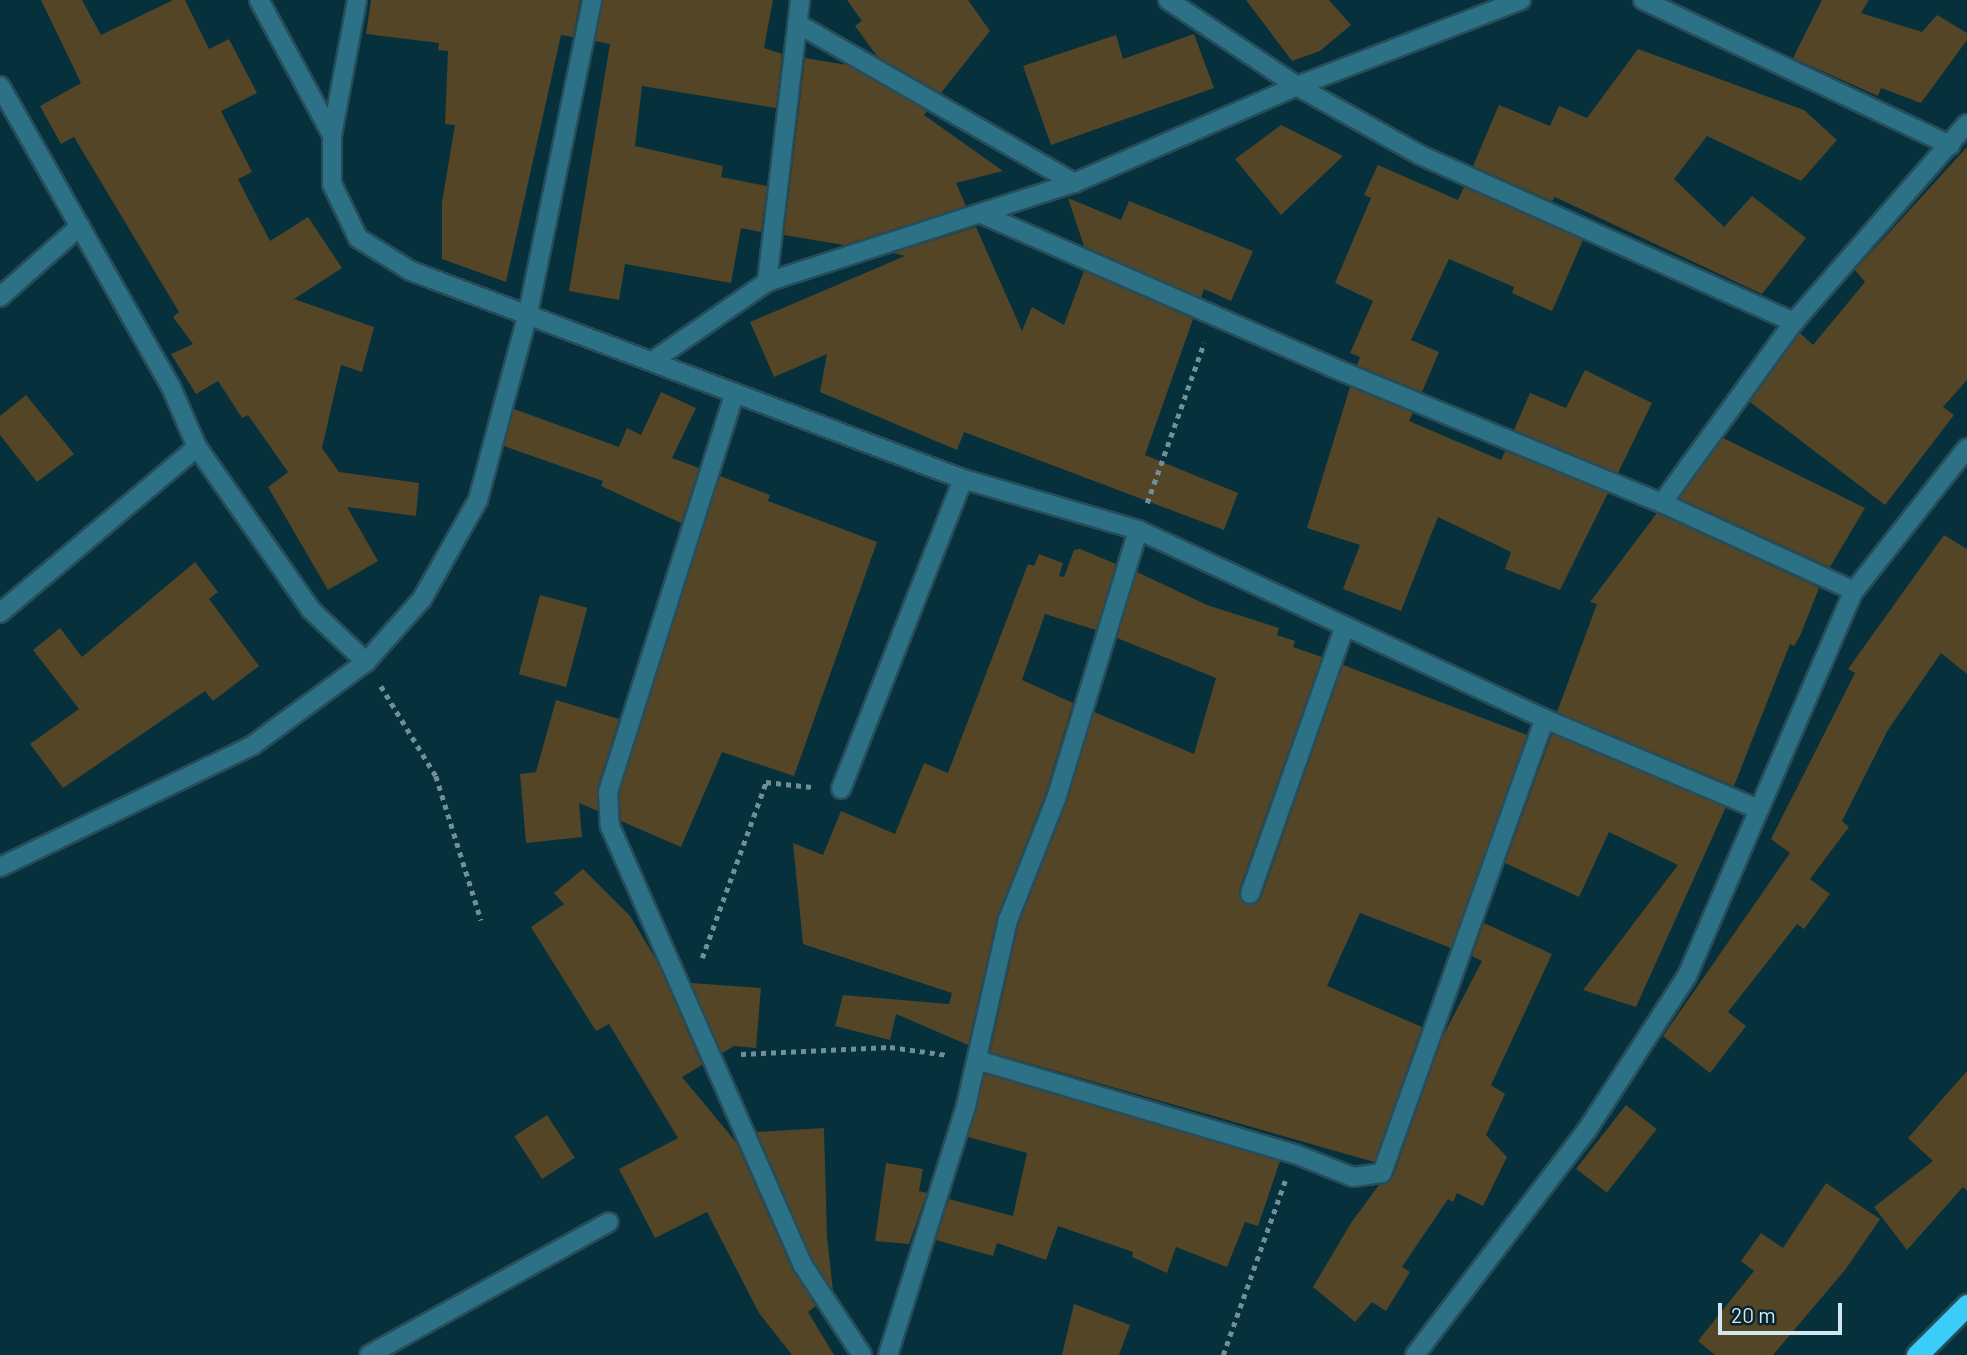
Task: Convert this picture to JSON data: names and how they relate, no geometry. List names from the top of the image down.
{
  "scale_bar": "20 m"
}
